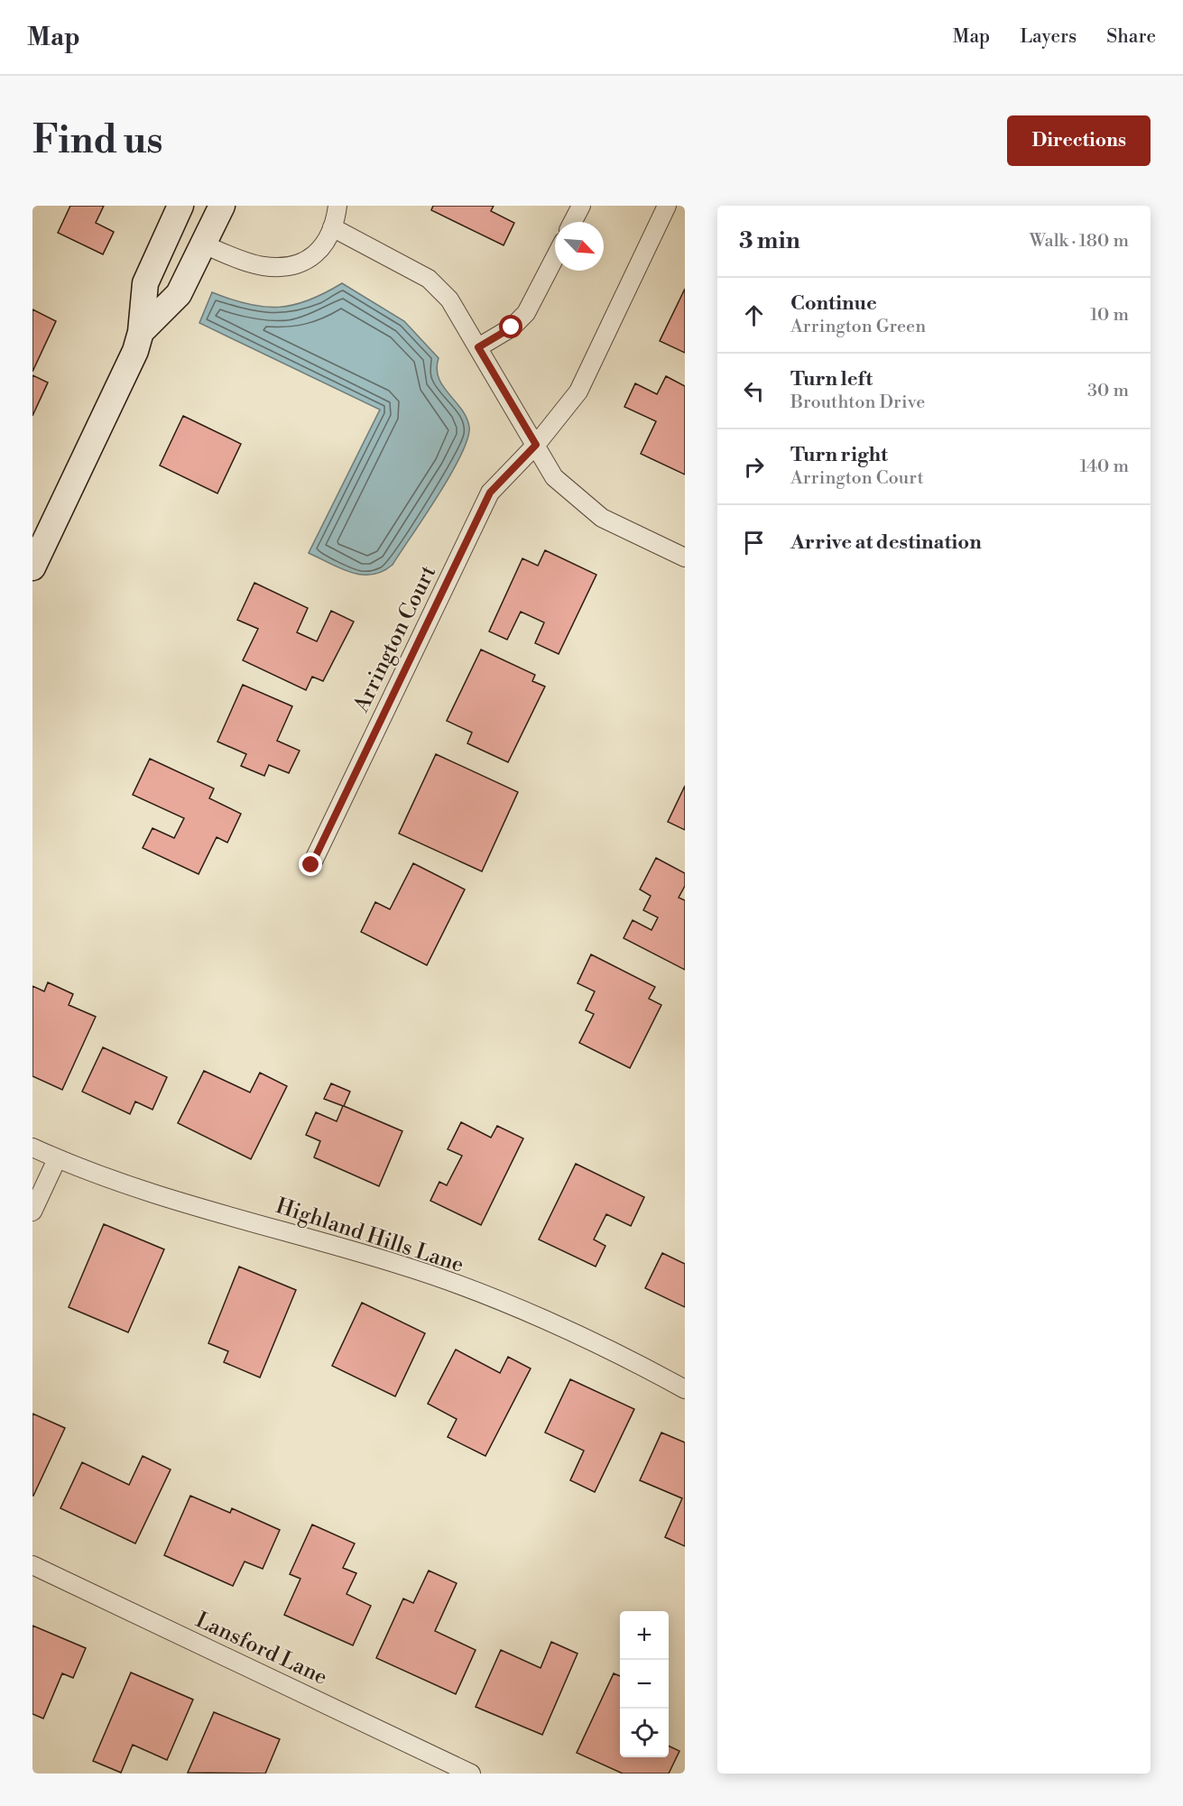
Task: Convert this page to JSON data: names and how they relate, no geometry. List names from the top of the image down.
{
  "streets": {
    "street": ["Arrington Court", "Highland Hills Lane", "Lansford Lane"]
  },
  "north": "bottom right",
  "page": {
    "header": "Map",
    "nav": ["Map", "Layers", "Share"],
    "buttons": "Directions",
    "title": "Find us",
    "heading": ["3 min", "Walk · 180 m"],
    "list": [
      ["Continue", "Arrington Green", "10 m"],
      ["Turn left", "Brouthton Drive", "30 m"],
      ["Turn right", "Arrington Court", "140 m"],
      "Arrive at destination"
    ],
    "map_buttons": ["+", "−"]
  }
}
